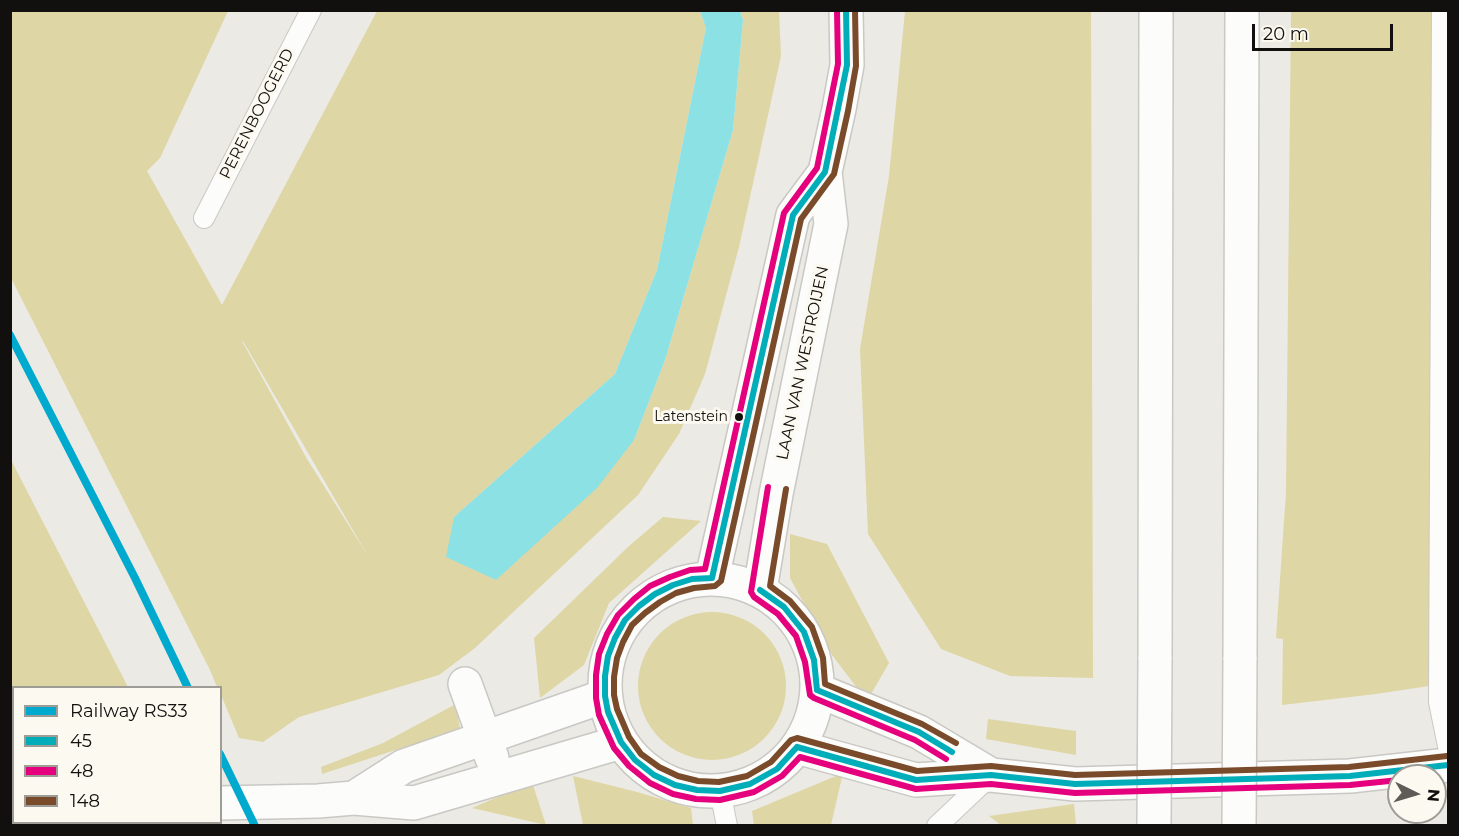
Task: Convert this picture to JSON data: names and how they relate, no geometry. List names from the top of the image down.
{
  "streets": {
    "main road": ["LAAN VAN WESTROIJEN"],
    "lane": ["PERENBOOGERD"]
  },
  "places": ["Latenstein"],
  "lines": [
    "transit line 45",
    "transit line 48",
    "transit line 148",
    "rail line RS33"
  ],
  "legend": [
    "Railway RS33",
    "45",
    "48",
    "148"
  ],
  "scale_bar": "20 m",
  "north": "right"
}
